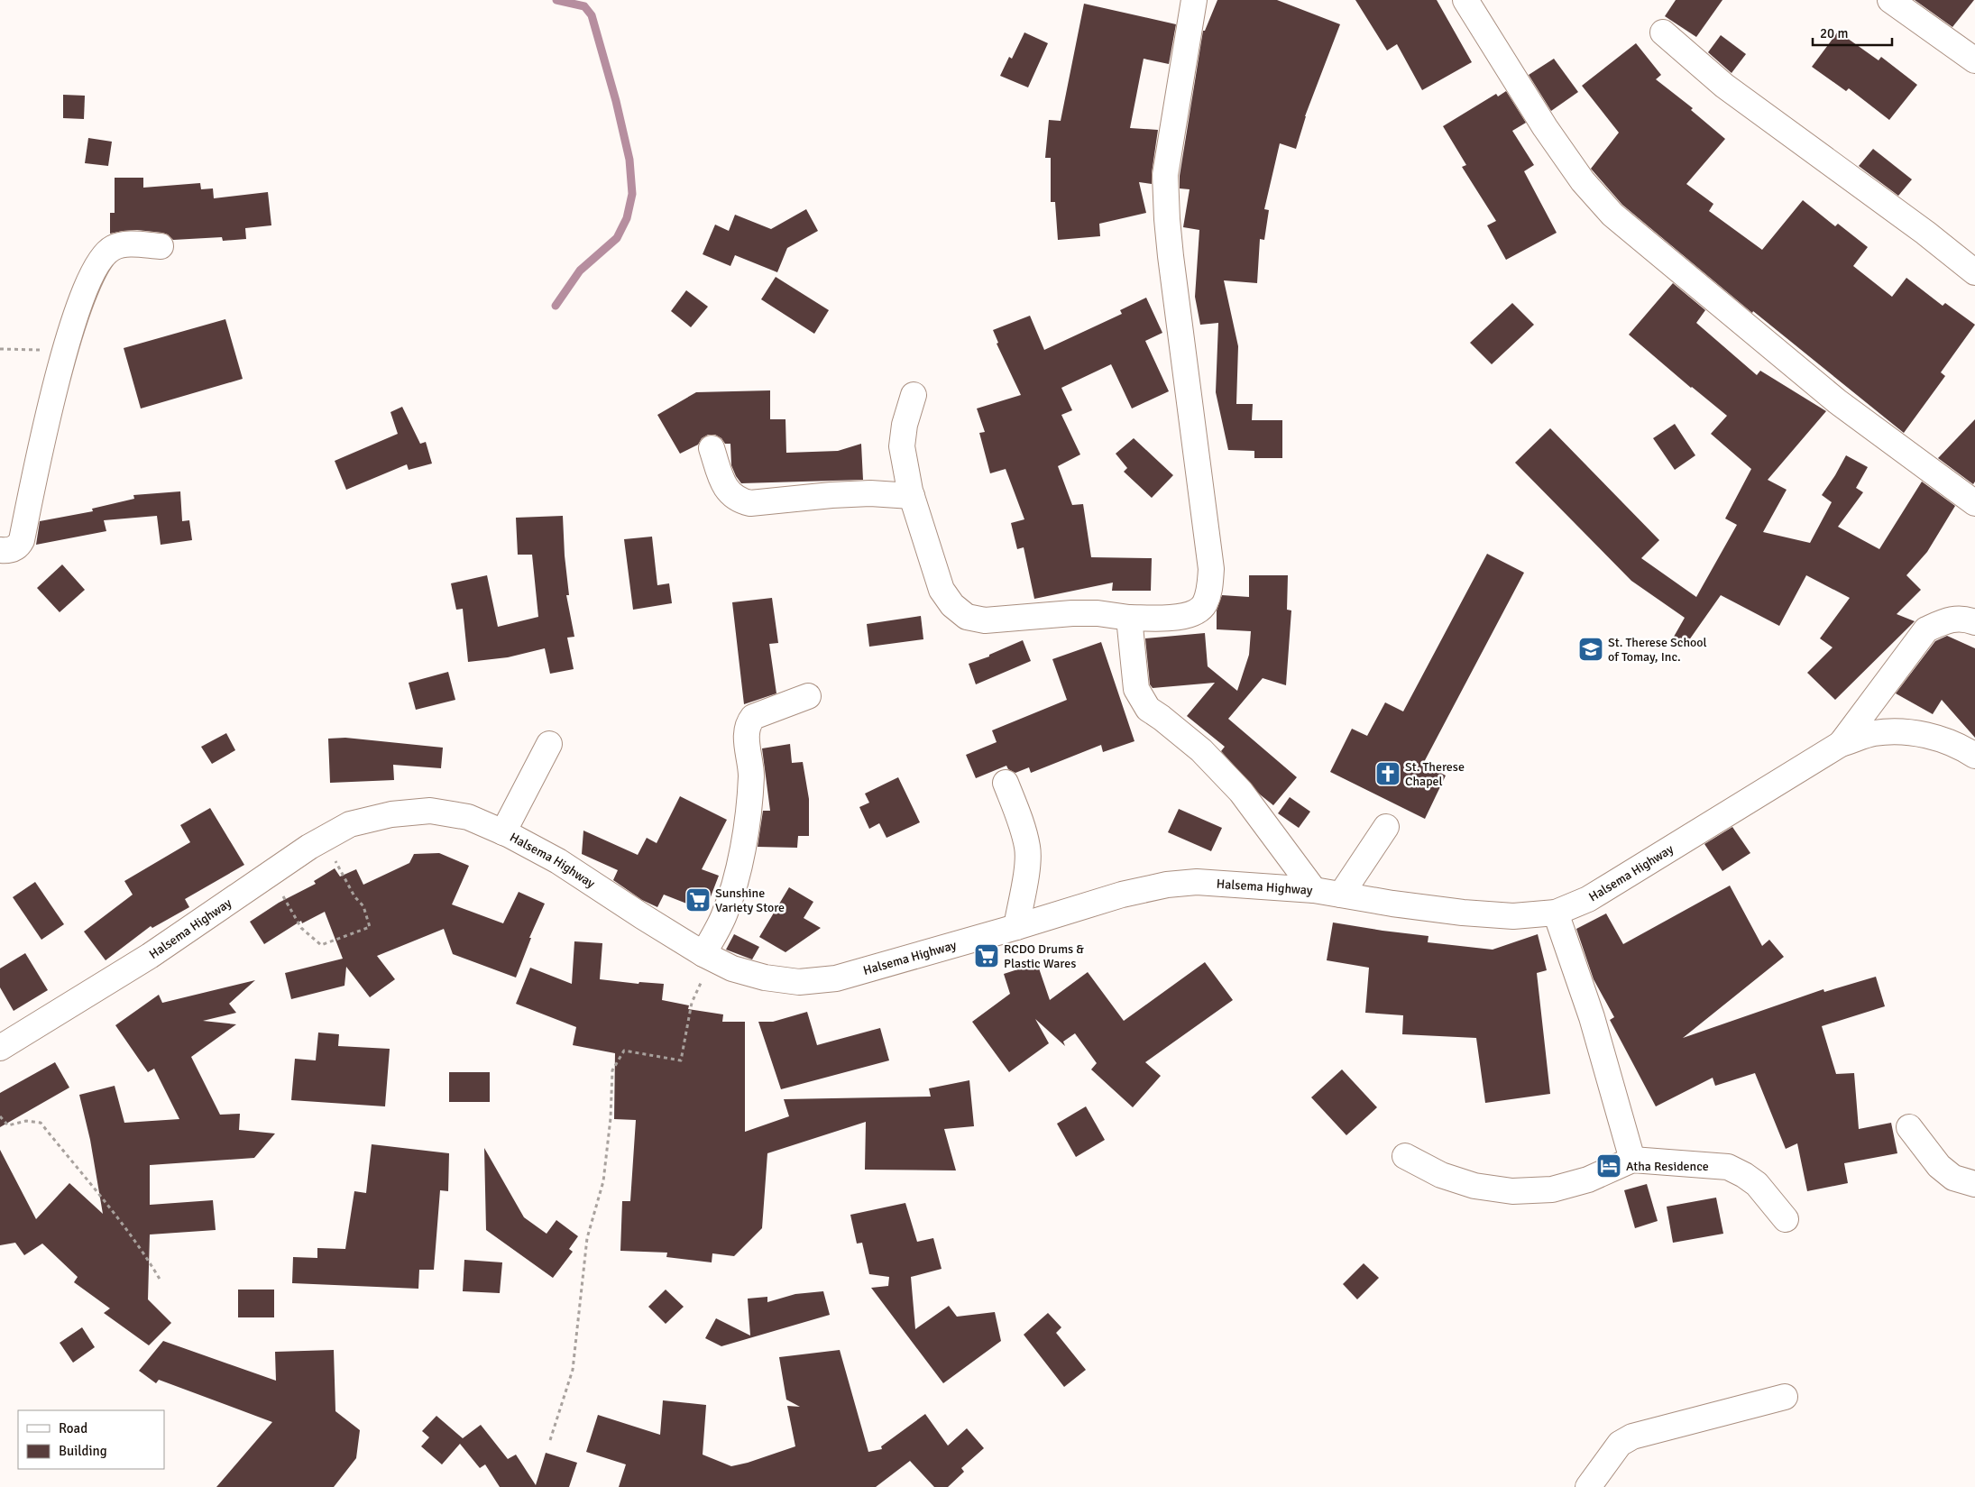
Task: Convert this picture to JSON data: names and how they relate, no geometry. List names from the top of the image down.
{
  "streets": {
    "main road": ["Halsema Highway"]
  },
  "places": {
    "school or university": ["St. Therese School of Tomay, Inc."],
    "church": ["St. Therese Chapel"],
    "supermarket": ["Sunshine Variety Store", "RCDO Drums & Plastic Wares"],
    "hotel": ["Atha Residence"]
  },
  "legend": ["Road", "Building"],
  "scale_bar": "20 m"
}
